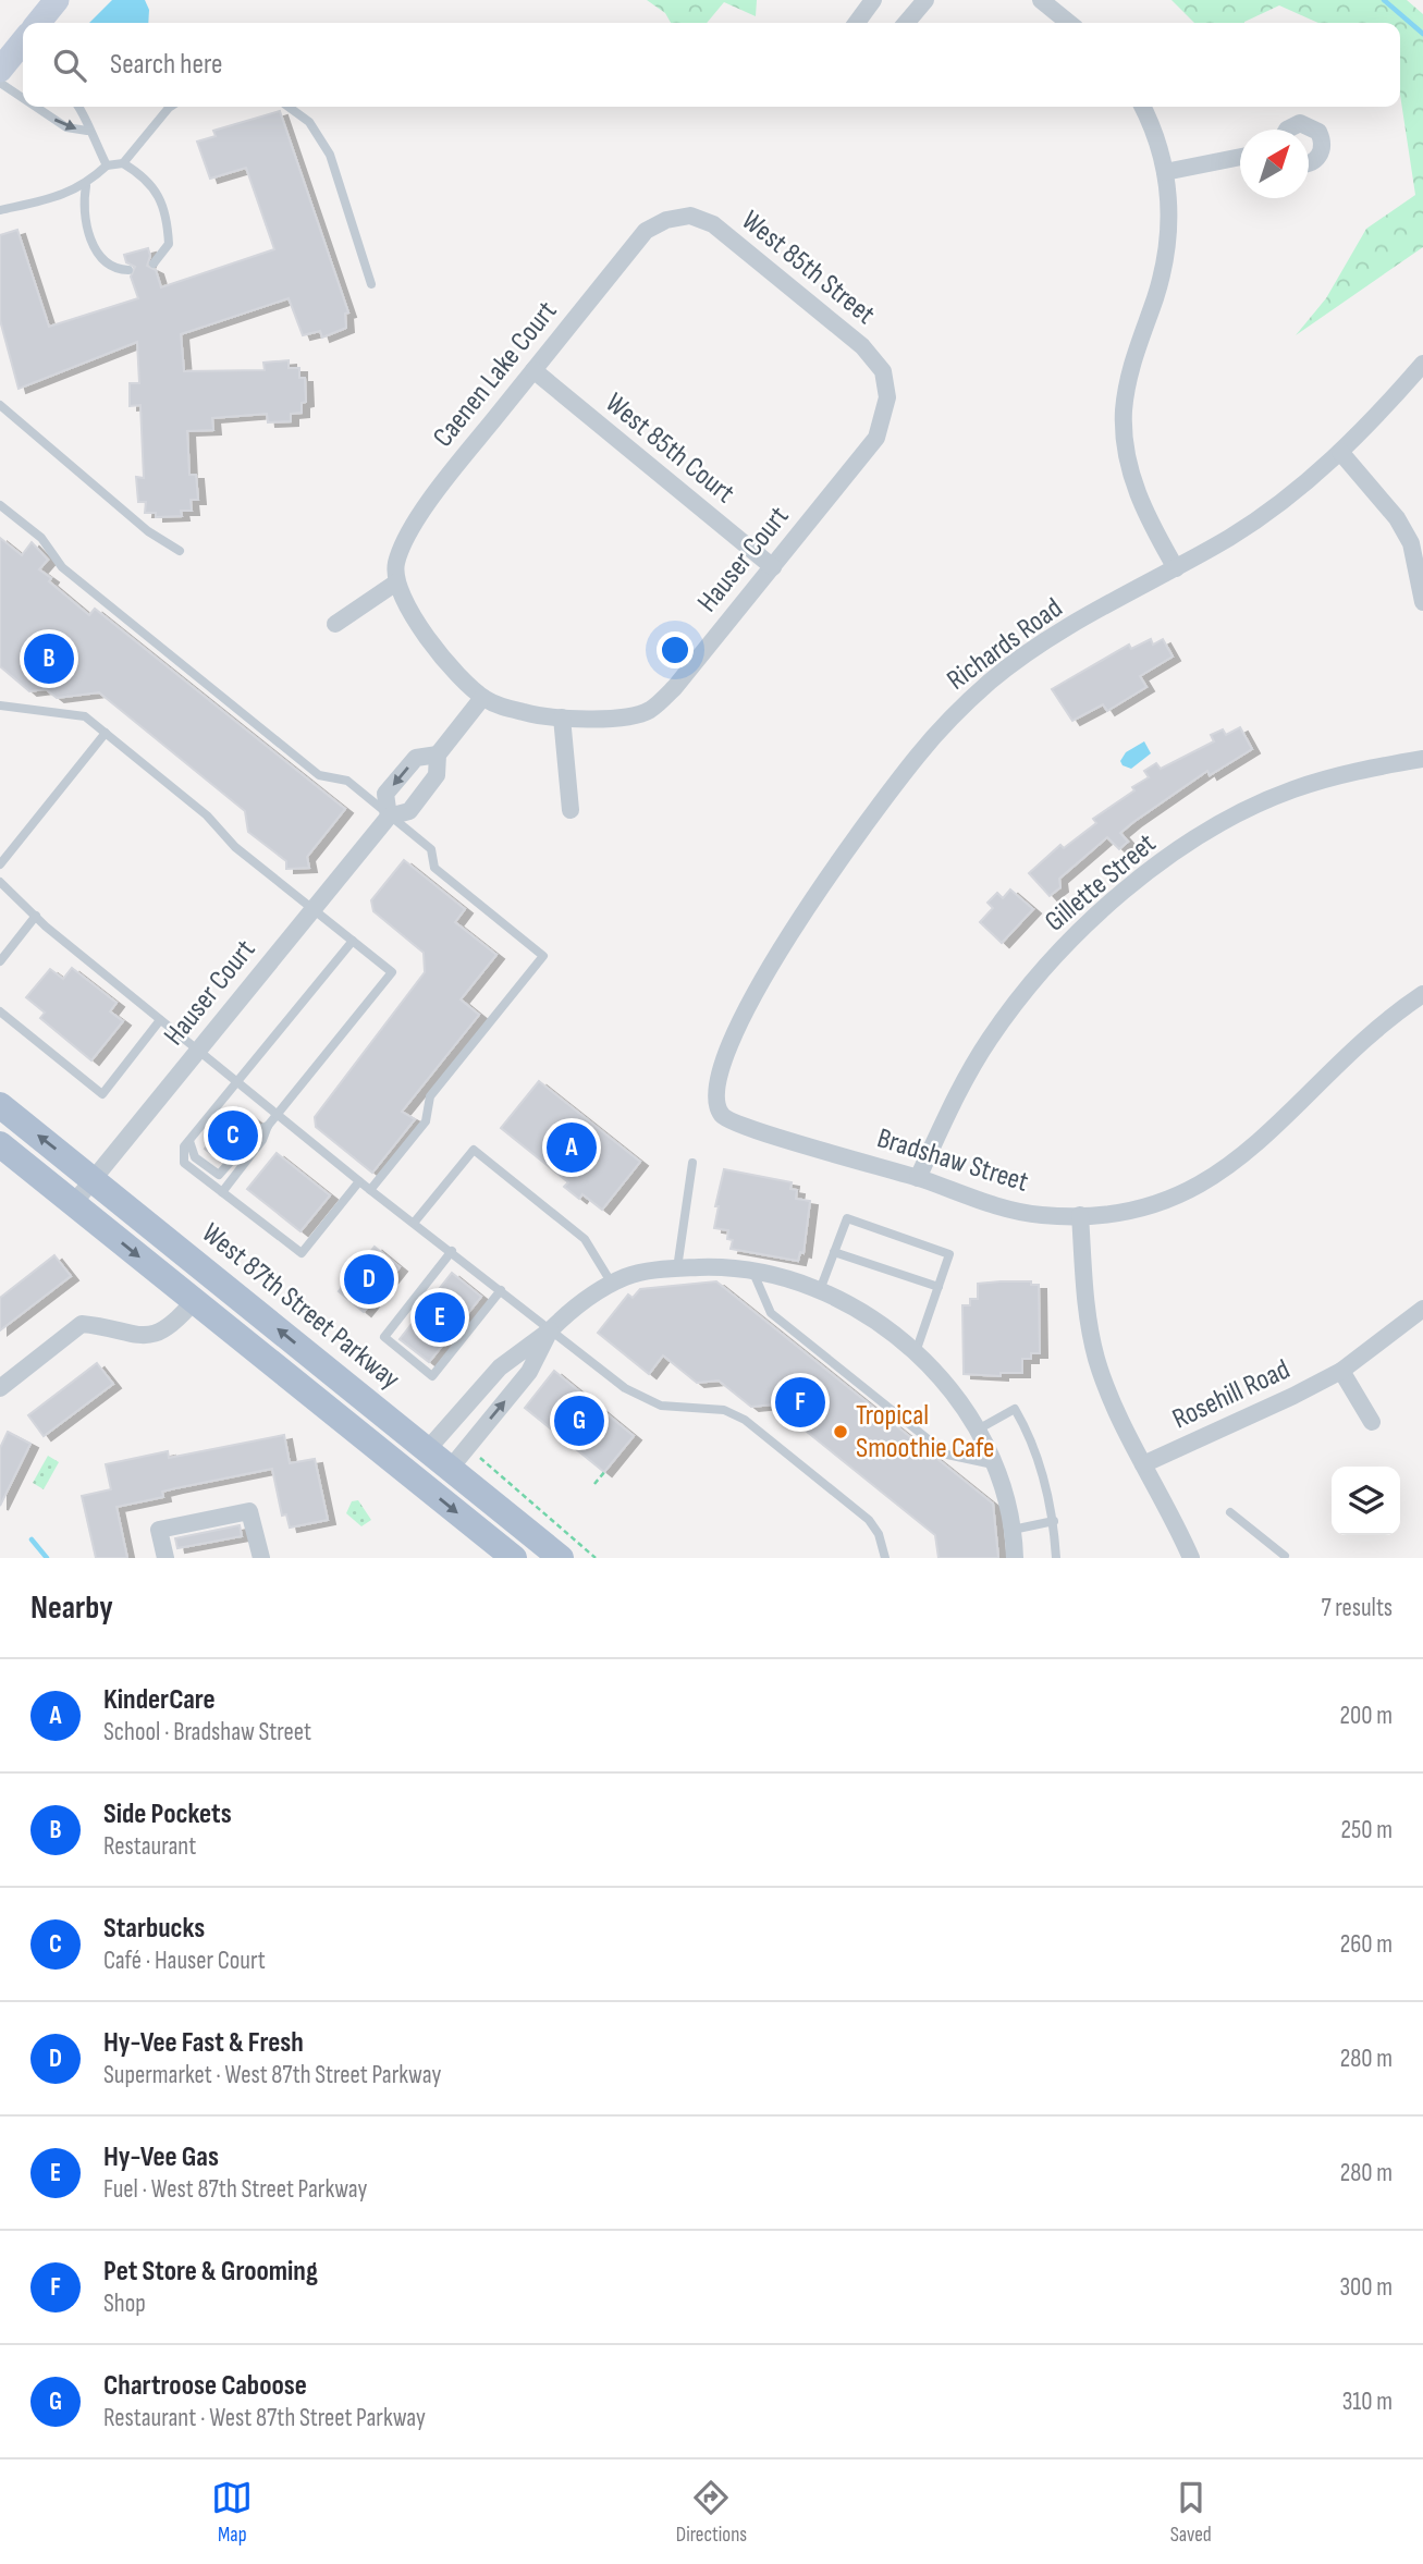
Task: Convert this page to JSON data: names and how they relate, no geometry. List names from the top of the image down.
{
  "streets": {
    "main road": ["West 87th Street Parkway"],
    "street": [
      "West 85th Street",
      "Caenen Lake Court",
      "West 85th Court",
      "Hauser Court",
      "Richards Road",
      "Gillette Street",
      "Bradshaw Street",
      "Rosehill Road"
    ]
  },
  "crossings": [
    ["West 85th Street", "Caenen Lake Court"],
    ["West 85th Street", "Hauser Court"],
    ["Caenen Lake Court", "West 85th Court"],
    ["West 85th Court", "Hauser Court"],
    ["Hauser Court", "West 87th Street Parkway"],
    ["Richards Road", "Bradshaw Street"],
    ["Gillette Street", "Bradshaw Street"]
  ],
  "places": ["Tropical Smoothie Cafe"],
  "north": "top right",
  "page": {
    "search": "Search here",
    "pins": [
      "B",
      "C",
      "A",
      "D",
      "E",
      "F",
      "G"
    ],
    "heading": ["Nearby", "7 results"],
    "list": [
      {
        "mark": "A",
        "name": "KinderCare",
        "note": "School · Bradshaw Street",
        "value": "200 m"
      },
      {
        "mark": "B",
        "name": "Side Pockets",
        "note": "Restaurant",
        "value": "250 m"
      },
      {
        "mark": "C",
        "name": "Starbucks",
        "note": "Café · Hauser Court",
        "value": "260 m"
      },
      {
        "mark": "D",
        "name": "Hy-Vee Fast & Fresh",
        "note": "Supermarket · West 87th Street Parkway",
        "value": "280 m"
      },
      {
        "mark": "E",
        "name": "Hy-Vee Gas",
        "note": "Fuel · West 87th Street Parkway",
        "value": "280 m"
      },
      {
        "mark": "F",
        "name": "Pet Store & Grooming",
        "note": "Shop",
        "value": "300 m"
      },
      {
        "mark": "G",
        "name": "Chartroose Caboose",
        "note": "Restaurant · West 87th Street Parkway",
        "value": "310 m"
      }
    ],
    "nav": ["Map", "Directions", "Saved"]
  }
}
